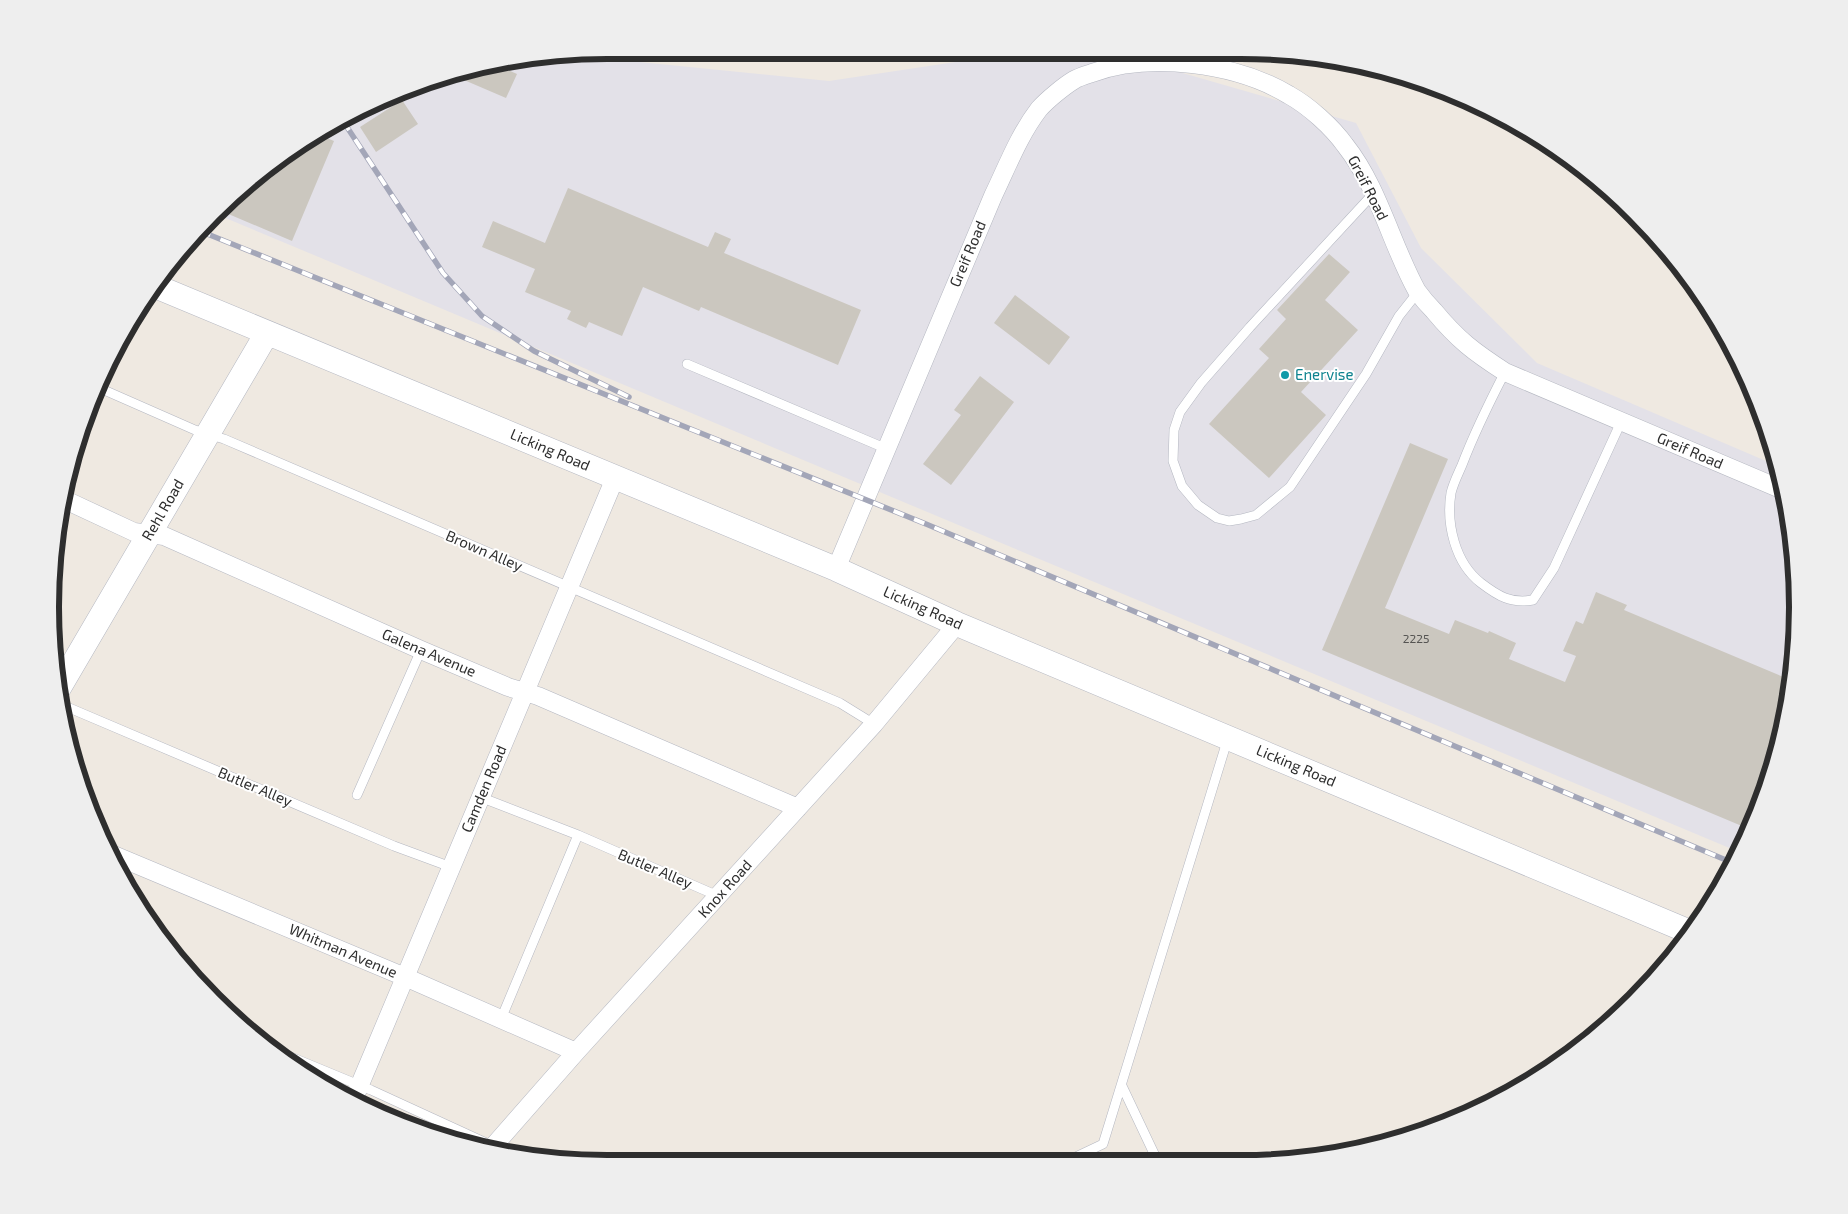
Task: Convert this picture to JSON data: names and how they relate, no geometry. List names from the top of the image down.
{
  "streets": {
    "street": [
      "Greif Road",
      "Licking Road",
      "Rehl Road",
      "Galena Avenue",
      "Camden Road",
      "Knox Road",
      "Whitman Avenue"
    ],
    "lane": ["Brown Alley", "Butler Alley"]
  },
  "crossings": [
    ["Greif Road", "Licking Road"],
    ["Licking Road", "Rehl Road"],
    ["Licking Road", "Camden Road"],
    ["Licking Road", "Knox Road"],
    ["Rehl Road", "Brown Alley"],
    ["Rehl Road", "Galena Avenue"],
    ["Brown Alley", "Camden Road"],
    ["Brown Alley", "Knox Road"],
    ["Galena Avenue", "Camden Road"],
    ["Galena Avenue", "Knox Road"],
    ["Butler Alley", "Camden Road"],
    ["Butler Alley", "Knox Road"],
    ["Camden Road", "Whitman Avenue"],
    ["Knox Road", "Whitman Avenue"]
  ],
  "places": ["Enervise"],
  "house_numbers": ["2225"]
}
